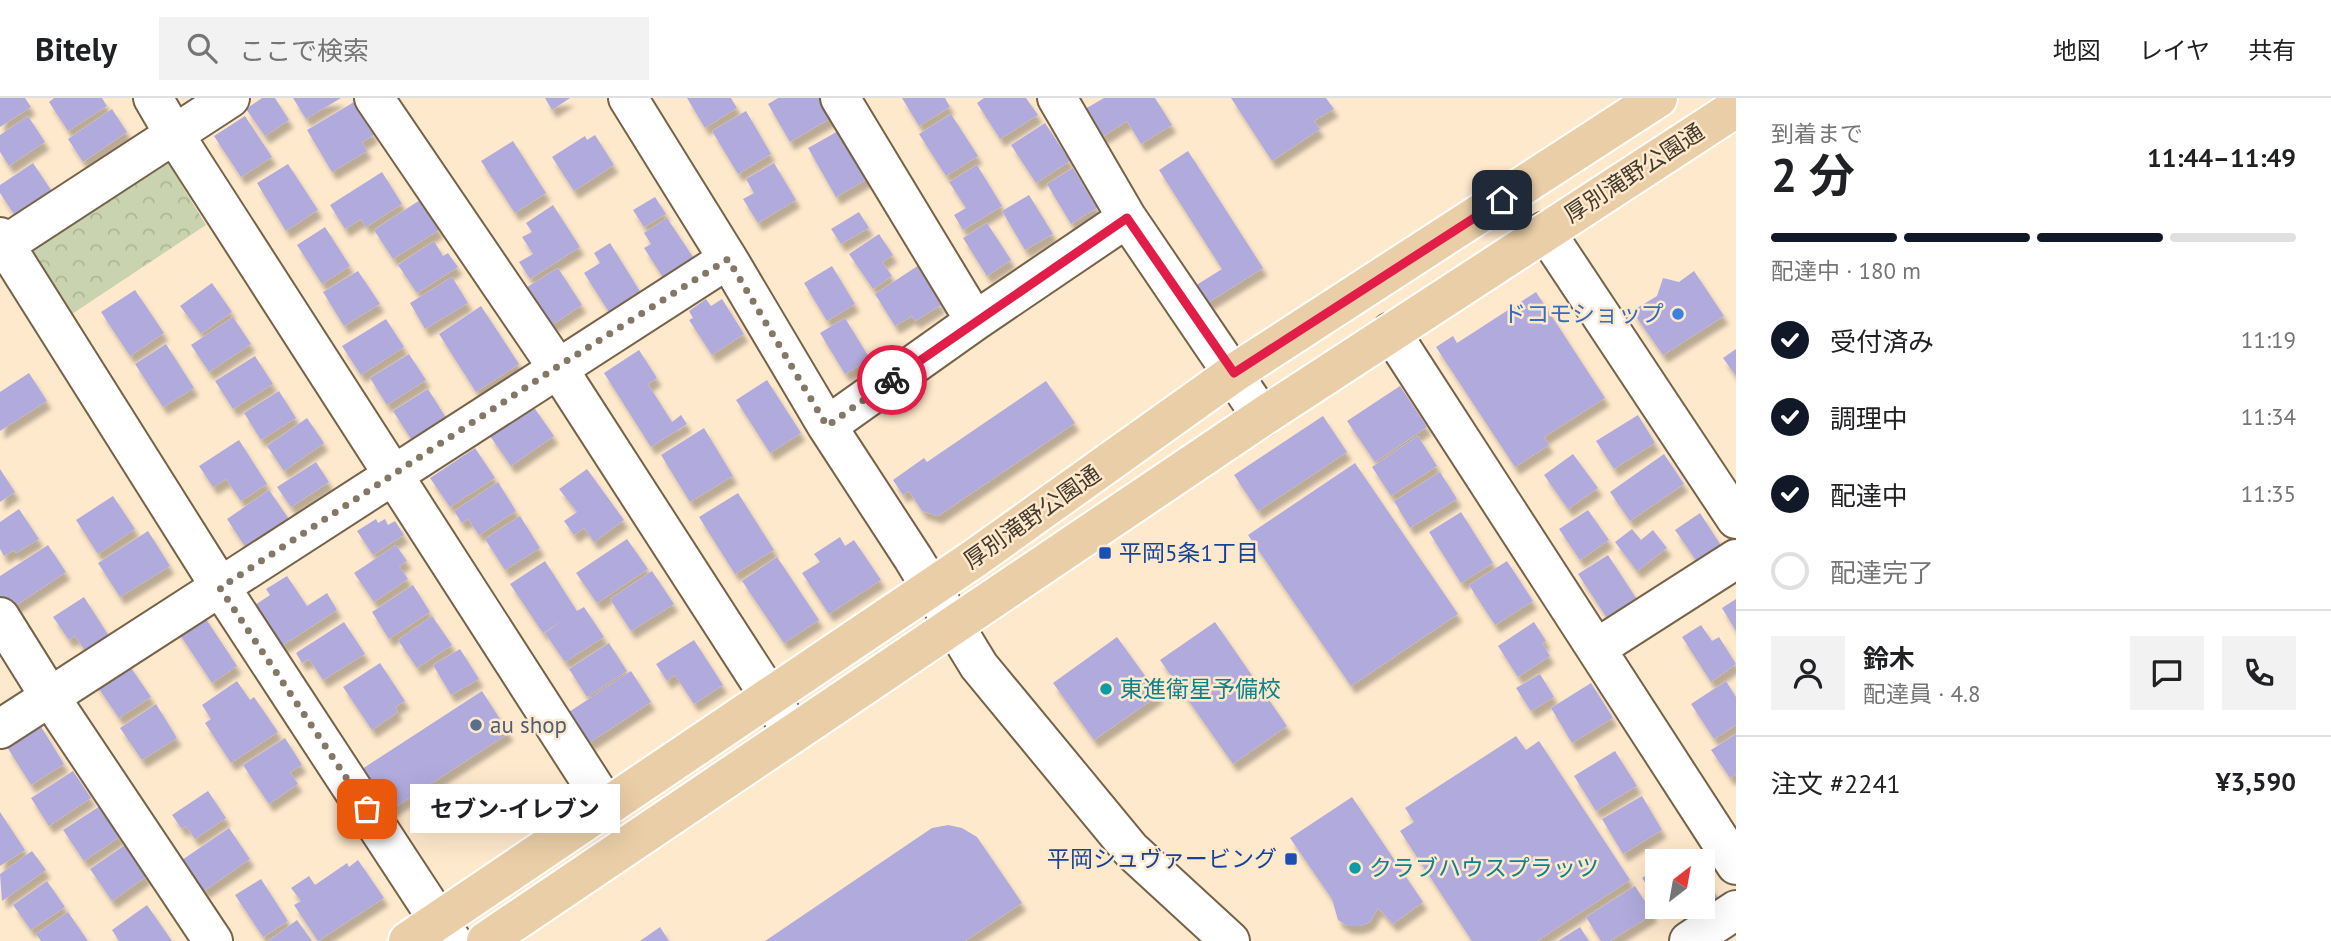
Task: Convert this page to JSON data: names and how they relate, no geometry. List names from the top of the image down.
{
  "streets": {
    "main road": ["厚別滝野公園通"]
  },
  "places": {
    "other": [
      "ドコモショップ",
      "東進衛星予備校",
      "au shop",
      "セブン-イレブン",
      "クラブハウスプラッツ"
    ],
    "transit": ["平岡5条1丁目", "平岡シュヴァービング"]
  },
  "north": "top right",
  "page": {
    "header": "Bitely",
    "search": "ここで検索",
    "nav": ["地図", "レイヤ", "共有"],
    "heading": ["2 分", "到着まで", "11:44–11:49"],
    "panel": [
      "鈴木",
      "配達員 · 4.8",
      "注文 #2241",
      "¥3,590"
    ],
    "bar": "配達中 · 180 m",
    "list": [
      ["受付済み", "11:19"],
      ["調理中", "11:34"],
      ["配達中", "11:35"],
      "配達完了"
    ],
    "bubble": "セブン-イレブン"
  }
}
